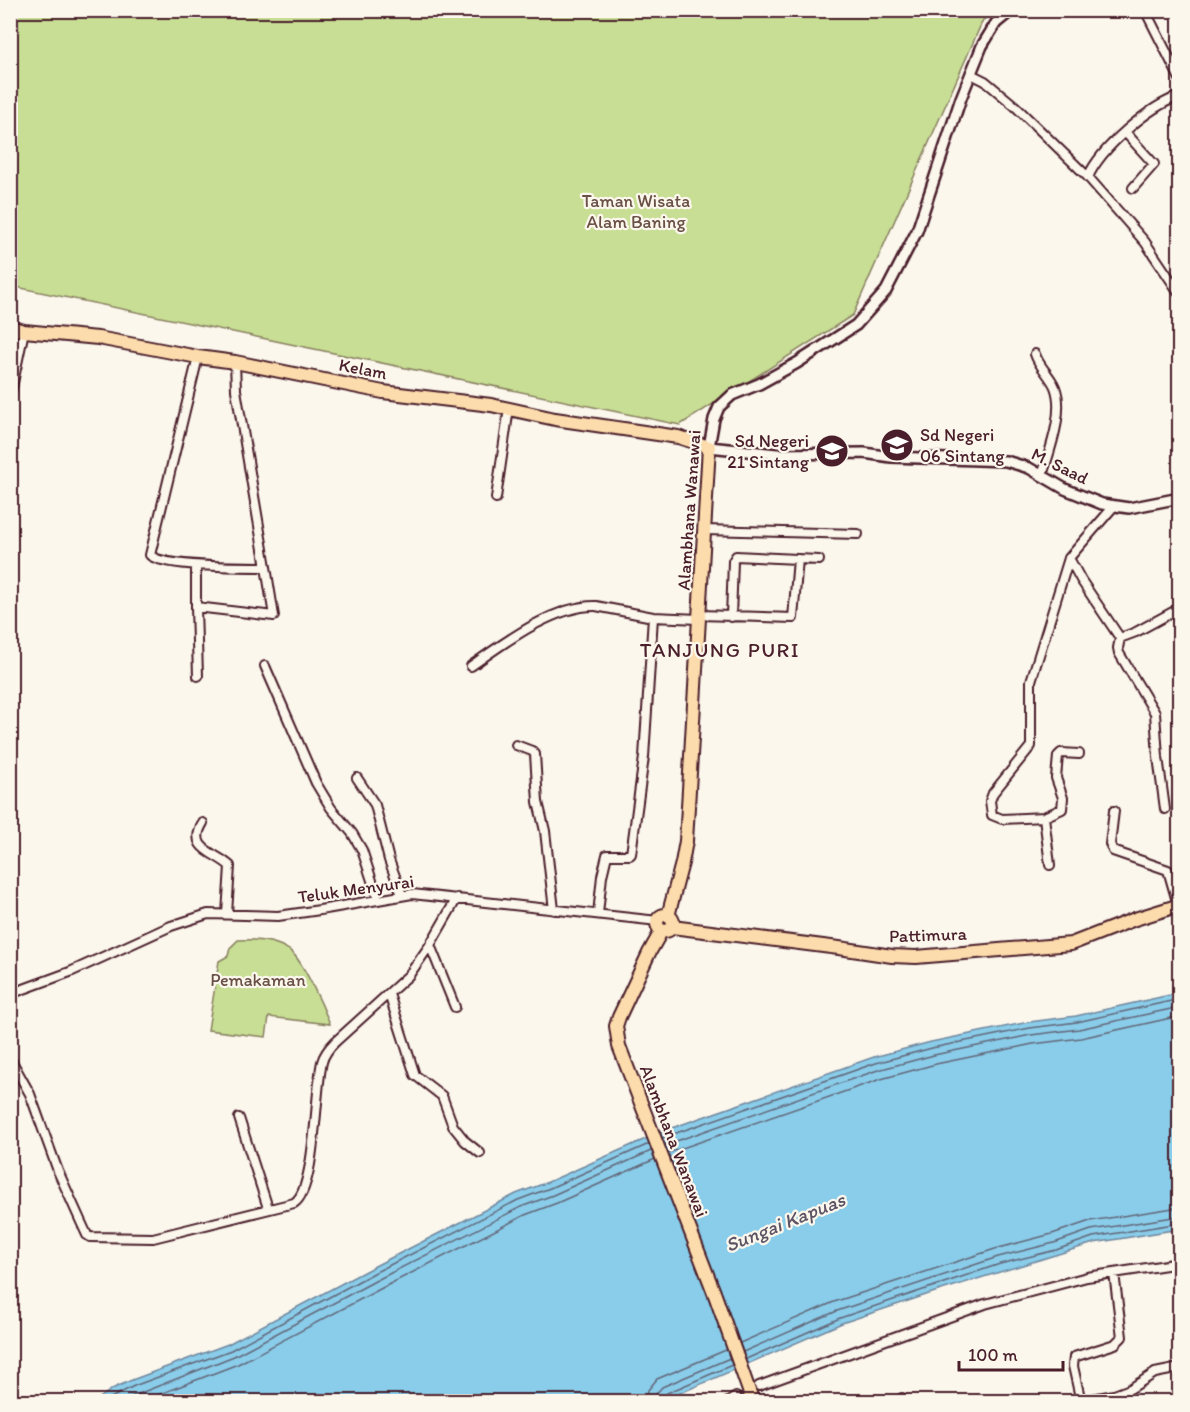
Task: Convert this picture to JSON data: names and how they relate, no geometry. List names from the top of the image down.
{
  "streets": {
    "main road": ["Kelam", "Alambhana Wanawai", "Pattimura"],
    "street": ["M. Saad", "Teluk Menyurai"]
  },
  "crossings": [
    ["Kelam", "M. Saad"],
    ["Kelam", "Alambhana Wanawai"],
    ["M. Saad", "Alambhana Wanawai"],
    ["Alambhana Wanawai", "Teluk Menyurai"],
    ["Alambhana Wanawai", "Pattimura"],
    ["Teluk Menyurai", "Pattimura"]
  ],
  "districts": ["TANJUNG PURI"],
  "water": ["Sungai Kapuas"],
  "parks": ["Taman Wisata Alam Baning", "Pemakaman"],
  "places": {
    "school or university": ["Sd Negeri 06 Sintang", "Sd Negeri 21 Sintang"]
  },
  "scale_bar": "100 m"
}
